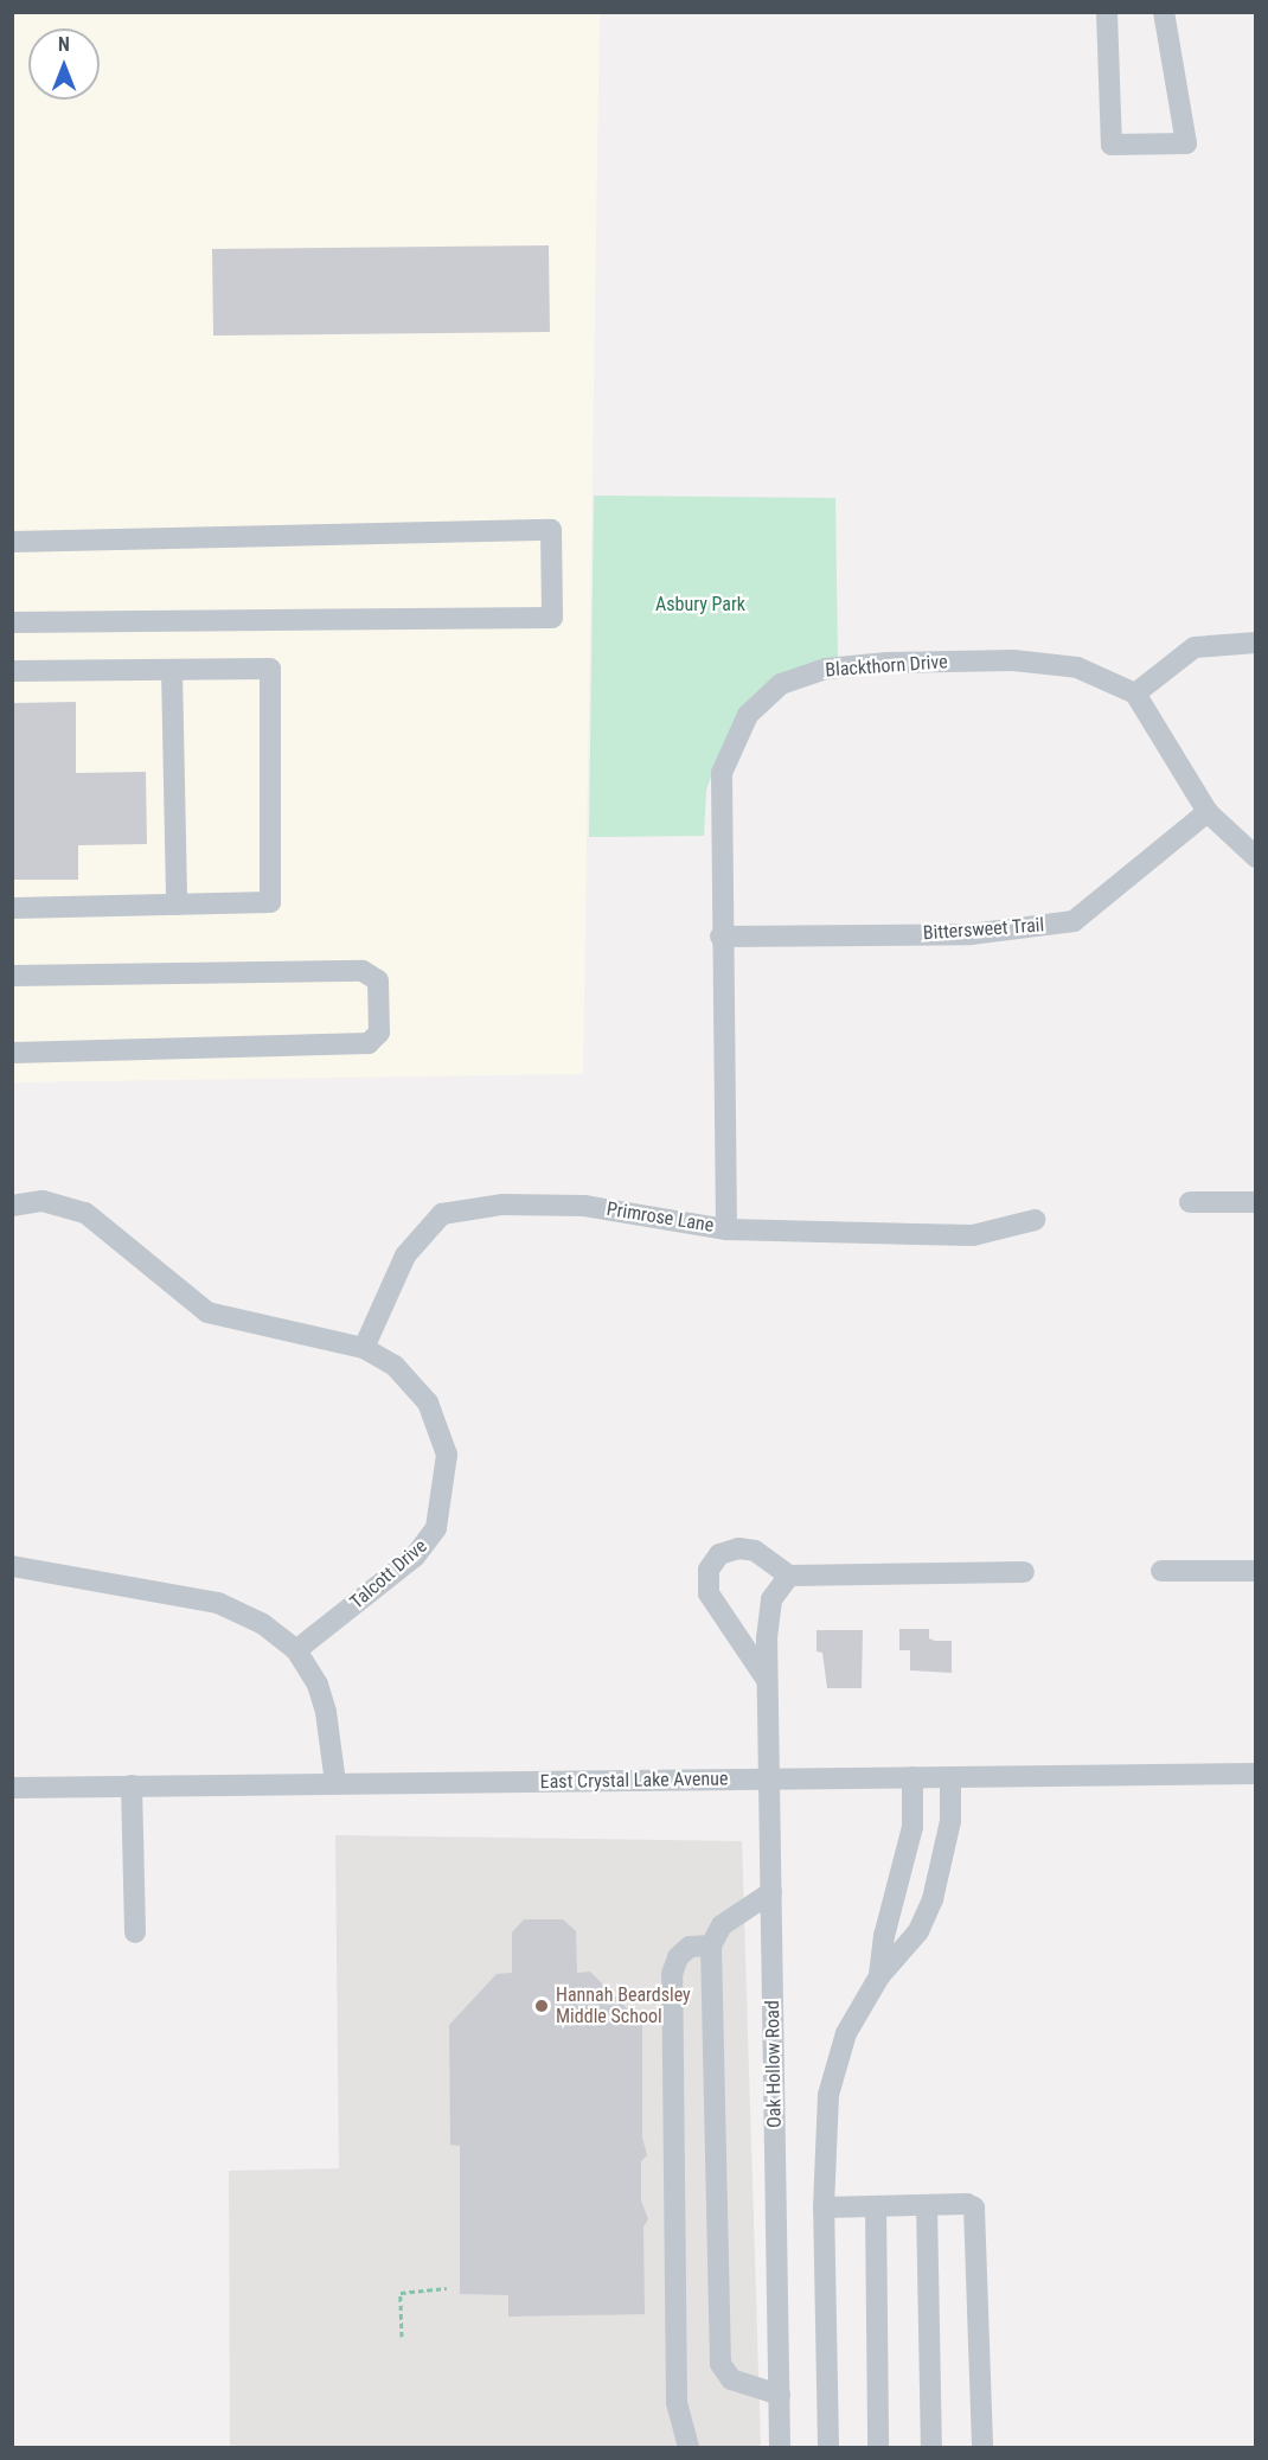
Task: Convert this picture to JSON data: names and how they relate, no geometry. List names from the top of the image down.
{
  "streets": {
    "street": [
      "Blackthorn Drive",
      "Bittersweet Trail",
      "Primrose Lane",
      "Talcott Drive",
      "East Crystal Lake Avenue",
      "Oak Hollow Road"
    ]
  },
  "crossings": [
    ["Blackthorn Drive", "Bittersweet Trail"],
    ["Blackthorn Drive", "Primrose Lane"],
    ["Primrose Lane", "Talcott Drive"],
    ["East Crystal Lake Avenue", "Oak Hollow Road"]
  ],
  "parks": ["Asbury Park"],
  "places": ["Hannah Beardsley Middle School"],
  "north": "top"
}
